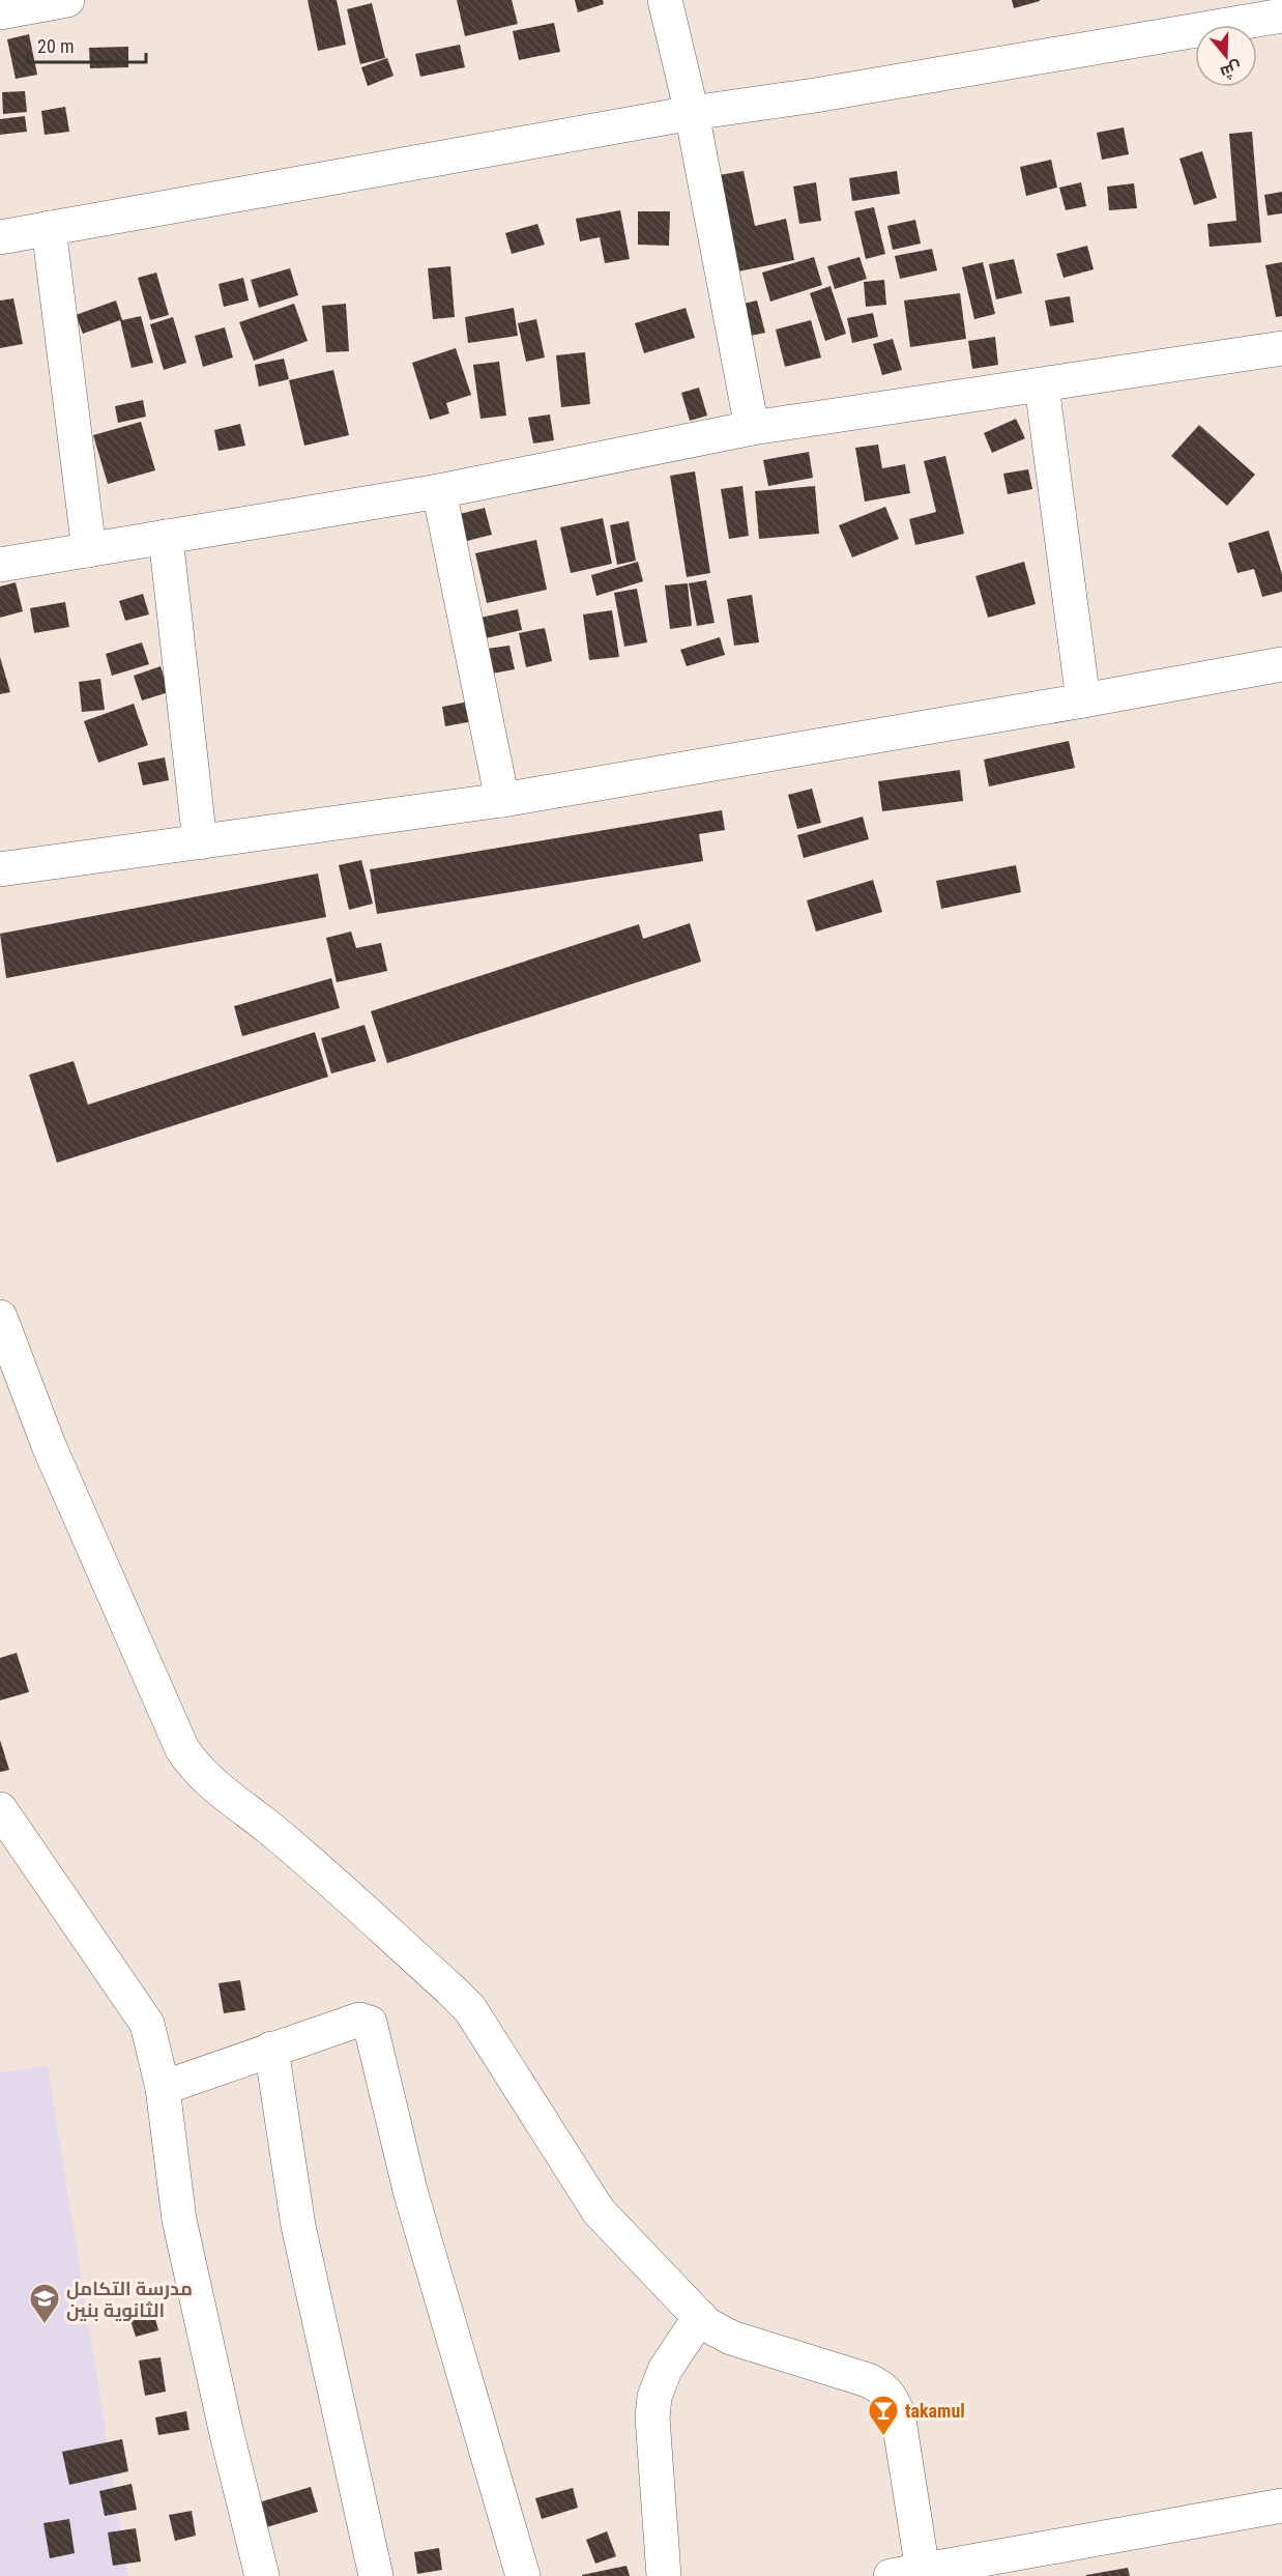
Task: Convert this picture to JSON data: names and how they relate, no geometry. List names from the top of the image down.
{
  "places": {
    "school or university": ["مدرسة التكامل الثانوية بنين"],
    "bar": ["takamul"]
  },
  "scale_bar": "20 m",
  "north": "bottom"
}
